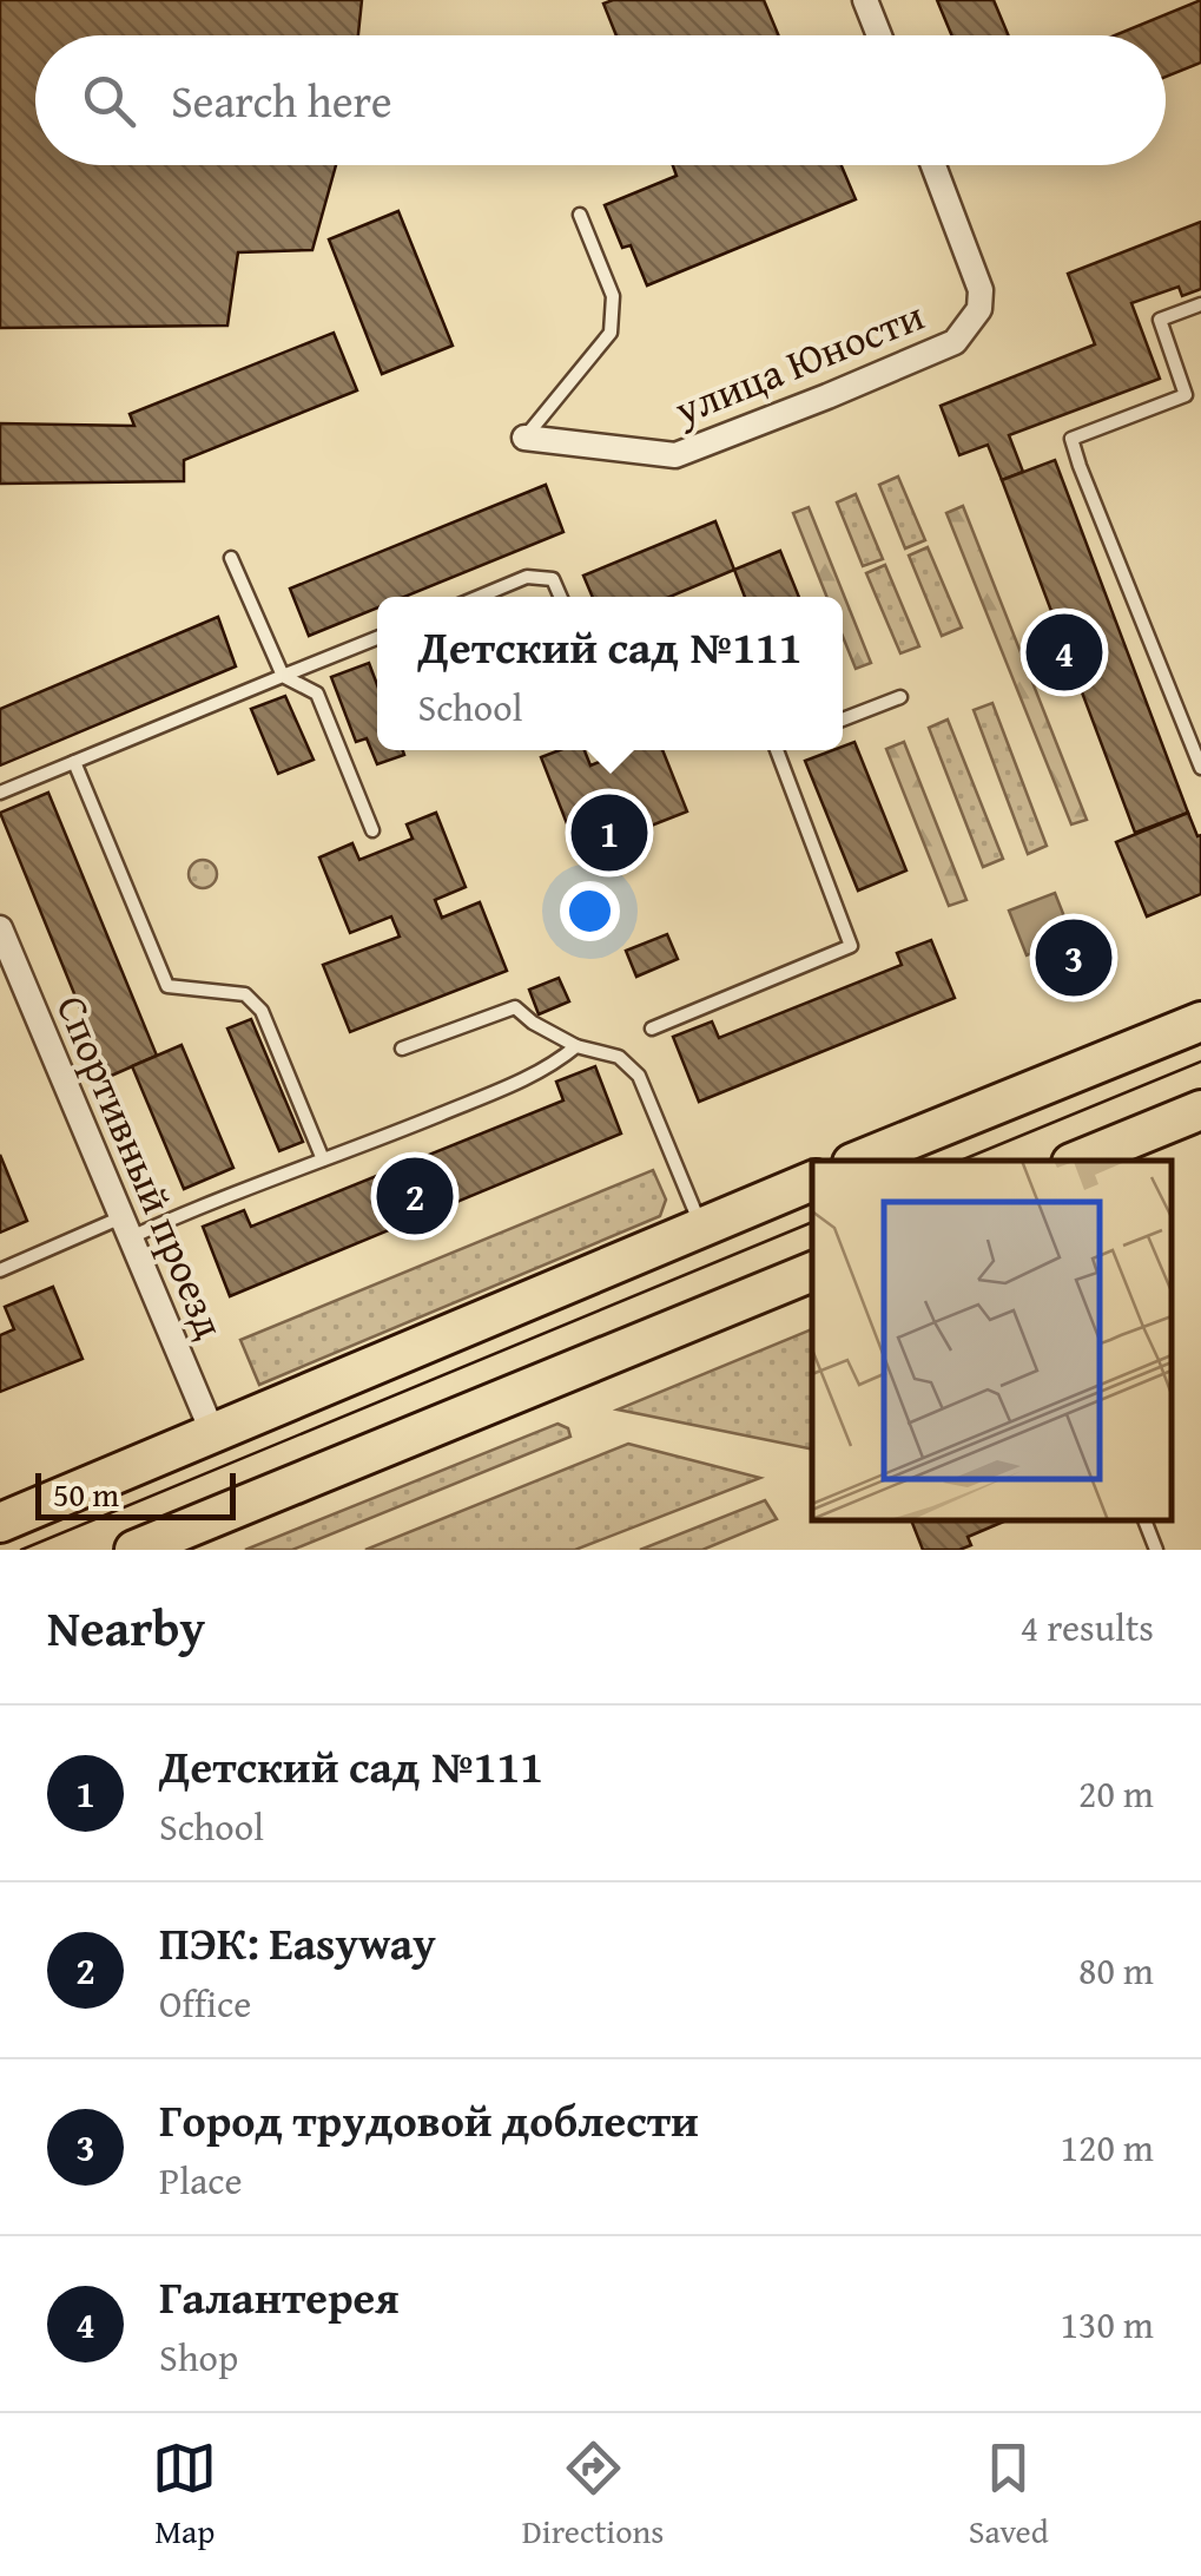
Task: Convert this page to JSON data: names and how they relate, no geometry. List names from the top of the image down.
{
  "streets": {
    "street": ["улица Юности", "Спортивный проезд"]
  },
  "scale_bar": "50 m",
  "page": {
    "search": "Search here",
    "popup": ["Детский сад №111", "School"],
    "pins": [
      "4",
      "1",
      "3",
      "2"
    ],
    "scale": "50 m",
    "heading": ["Nearby", "4 results"],
    "list": [
      {
        "mark": "1",
        "name": "Детский сад №111",
        "note": "School",
        "value": "20 m"
      },
      {
        "mark": "2",
        "name": "ПЭК: Easyway",
        "note": "Office",
        "value": "80 m"
      },
      {
        "mark": "3",
        "name": "Город трудовой доблести",
        "note": "Place",
        "value": "120 m"
      },
      {
        "mark": "4",
        "name": "Галантерея",
        "note": "Shop",
        "value": "130 m"
      }
    ],
    "nav": ["Map", "Directions", "Saved"]
  }
}
